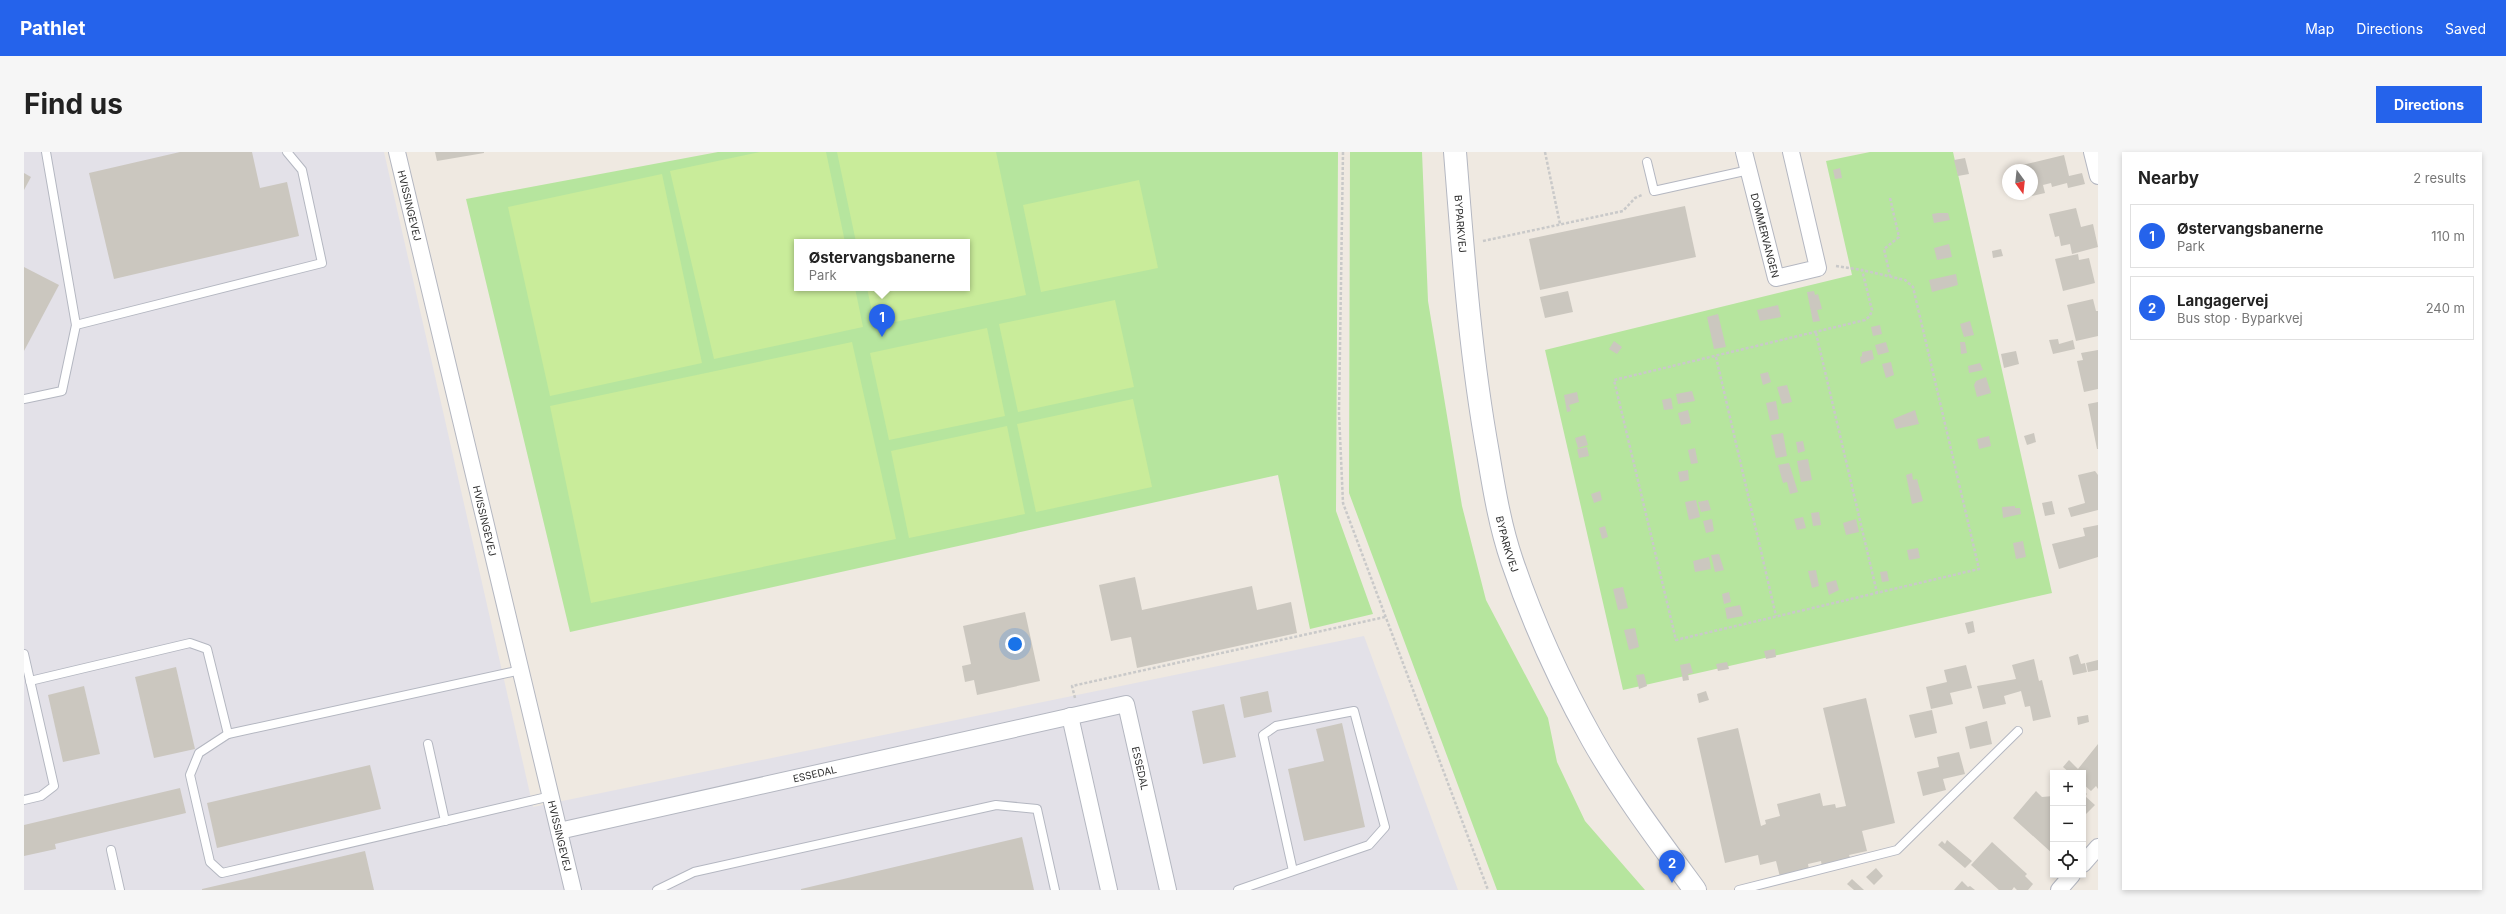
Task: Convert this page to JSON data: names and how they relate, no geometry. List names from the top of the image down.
{
  "streets": {
    "street": [
      "HVISSINGEVEJ",
      "BYPARKVEJ",
      "DOMMERVANGEN",
      "ESSEDAL"
    ]
  },
  "crossings": [
    ["HVISSINGEVEJ", "ESSEDAL"]
  ],
  "north": "bottom",
  "page": {
    "header": "Pathlet",
    "nav": ["Map", "Directions", "Saved"],
    "buttons": "Directions",
    "title": "Find us",
    "heading": ["Nearby", "2 results"],
    "list": [
      {
        "mark": "1",
        "name": "Østervangsbanerne",
        "note": "Park",
        "value": "110 m"
      },
      {
        "mark": "2",
        "name": "Langagervej",
        "note": "Bus stop · Byparkvej",
        "value": "240 m"
      }
    ],
    "popup": ["Østervangsbanerne", "Park"],
    "pins": ["1", "2"],
    "map_buttons": ["+", "−"]
  }
}
